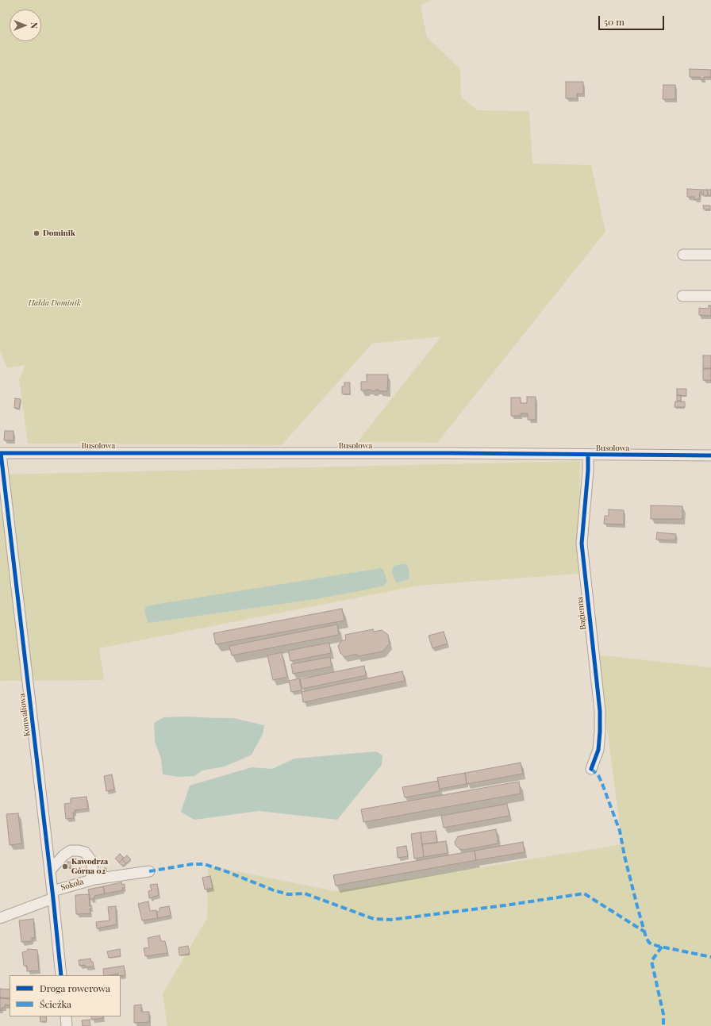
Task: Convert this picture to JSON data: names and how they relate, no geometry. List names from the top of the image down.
{
  "streets": {
    "street": [
      "Busolowa",
      "Bagienna",
      "Konwaliowa",
      "Sokola"
    ]
  },
  "crossings": [
    ["Busolowa", "Bagienna"],
    ["Busolowa", "Konwaliowa"],
    ["Konwaliowa", "Sokola"]
  ],
  "parks": ["Hałda Dominik"],
  "places": ["Dominik", "Kawodrza Górna 02"],
  "legend": ["Droga rowerowa", "Ścieżka"],
  "scale_bar": "50 m",
  "north": "right"
}
